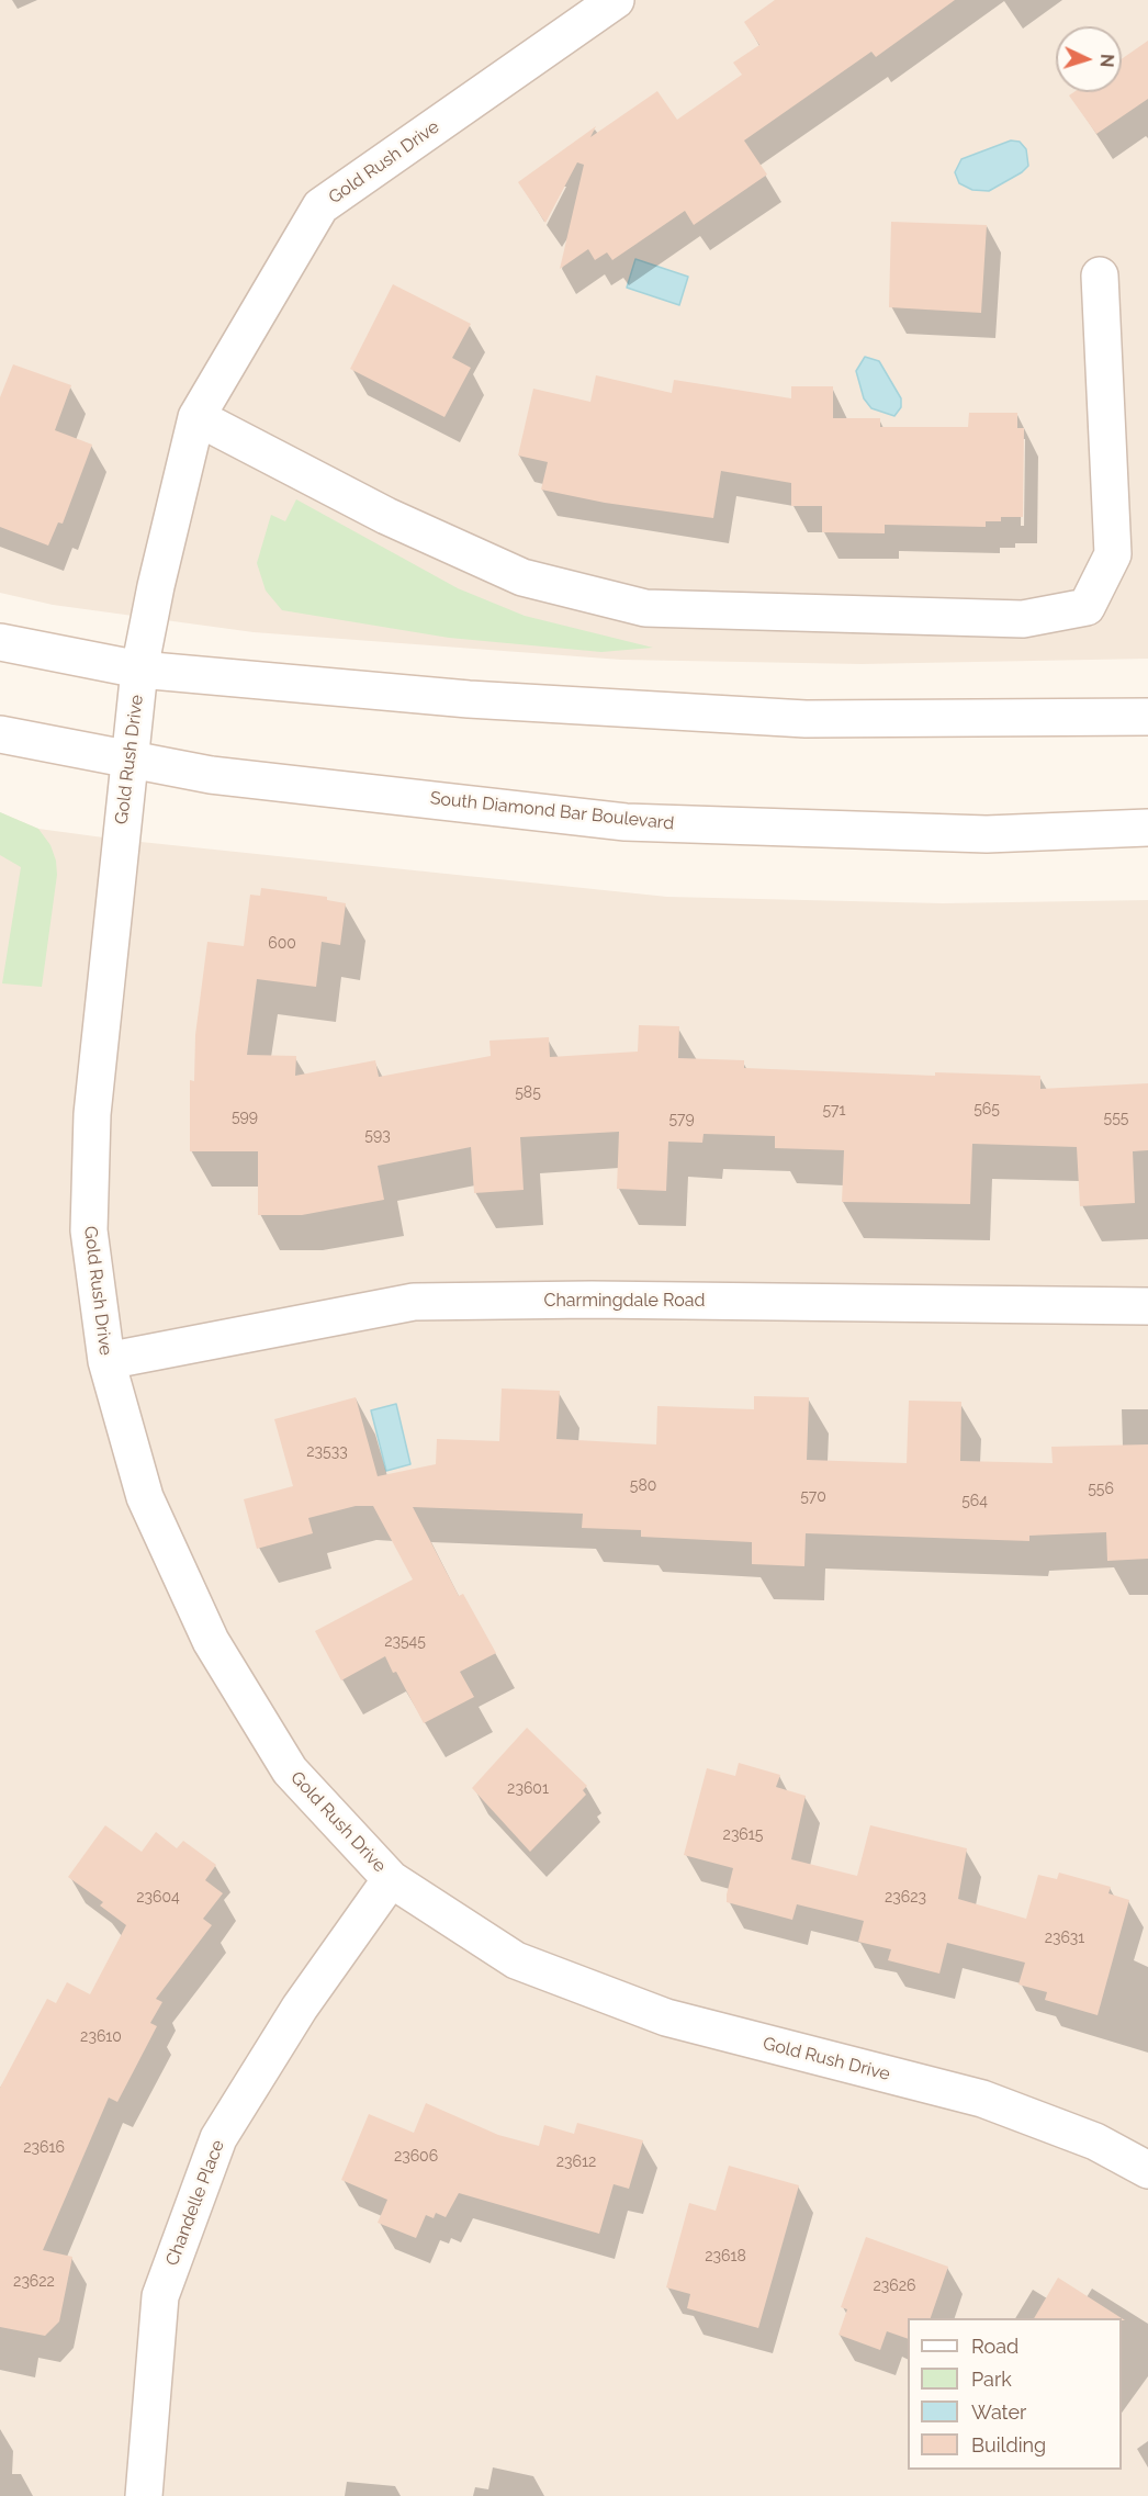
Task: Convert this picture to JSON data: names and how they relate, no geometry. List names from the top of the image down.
{
  "streets": {
    "street": [
      "Gold Rush Drive",
      "South Diamond Bar Boulevard",
      "Charmingdale Road",
      "Chandelle Place"
    ]
  },
  "crossings": [
    ["Gold Rush Drive", "South Diamond Bar Boulevard"],
    ["Gold Rush Drive", "Charmingdale Road"],
    ["Gold Rush Drive", "Chandelle Place"]
  ],
  "house_numbers": [
    "600",
    "585",
    "565",
    "571",
    "599",
    "555",
    "579",
    "593",
    "23533",
    "580",
    "556",
    "570",
    "564",
    "23545",
    "23601",
    "23615",
    "23604",
    "23623",
    "23631",
    "23610",
    "23616",
    "23606",
    "23612",
    "23618",
    "23622",
    "23626"
  ],
  "legend": [
    "Road",
    "Park",
    "Water",
    "Building"
  ],
  "north": "right"
}
